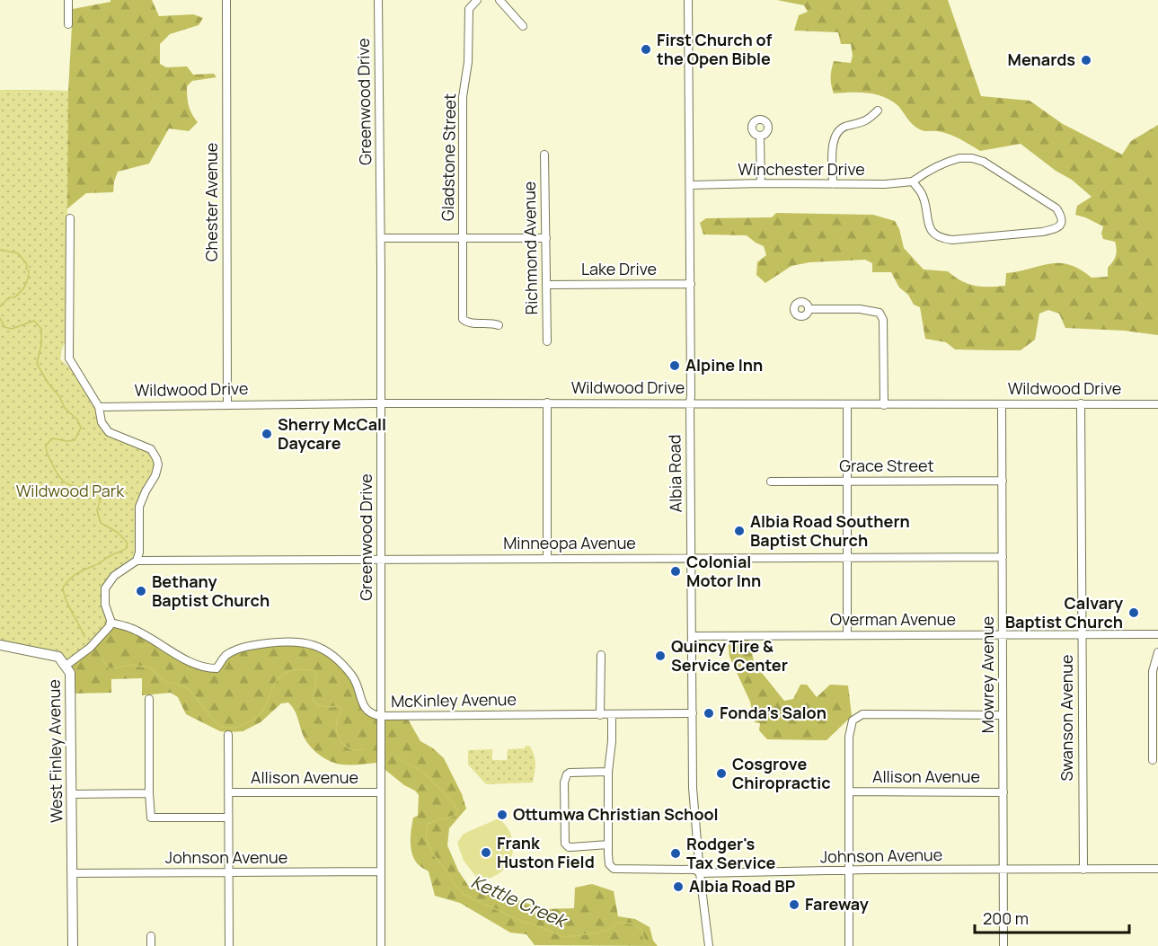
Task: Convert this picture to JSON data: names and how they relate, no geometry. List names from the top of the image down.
{
  "streets": {
    "main road": ["West Finley Avenue"],
    "street": [
      "Greenwood Drive",
      "Gladstone Street",
      "Winchester Drive",
      "Chester Avenue",
      "Richmond Avenue",
      "Lake Drive",
      "Wildwood Drive",
      "Grace Street",
      "Albia Road",
      "Minneopa Avenue",
      "Overman Avenue",
      "Mowrey Avenue",
      "McKinley Avenue",
      "Swanson Avenue",
      "Allison Avenue",
      "Johnson Avenue"
    ]
  },
  "crossings": [
    ["Greenwood Drive", "Wildwood Drive"],
    ["Greenwood Drive", "Minneopa Avenue"],
    ["Greenwood Drive", "McKinley Avenue"],
    ["Greenwood Drive", "Allison Avenue"],
    ["Greenwood Drive", "Johnson Avenue"],
    ["Winchester Drive", "Albia Road"],
    ["Chester Avenue", "Wildwood Drive"],
    ["Richmond Avenue", "Lake Drive"],
    ["Lake Drive", "Albia Road"],
    ["Wildwood Drive", "Albia Road"],
    ["Wildwood Drive", "Mowrey Avenue"],
    ["Wildwood Drive", "Swanson Avenue"],
    ["Grace Street", "Mowrey Avenue"],
    ["Albia Road", "Minneopa Avenue"],
    ["Albia Road", "Overman Avenue"],
    ["Albia Road", "McKinley Avenue"],
    ["Albia Road", "Johnson Avenue"],
    ["Minneopa Avenue", "Mowrey Avenue"],
    ["Overman Avenue", "Mowrey Avenue"],
    ["Overman Avenue", "Swanson Avenue"],
    ["Mowrey Avenue", "Allison Avenue"],
    ["Mowrey Avenue", "Johnson Avenue"],
    ["McKinley Avenue", "West Finley Avenue"],
    ["Swanson Avenue", "Johnson Avenue"],
    ["West Finley Avenue", "Johnson Avenue"]
  ],
  "water": ["Kettle Creek"],
  "parks": ["Wildwood Park"],
  "places": [
    "First Church of the Open Bible",
    "Menards",
    "Alpine Inn",
    "Sherry McCall Daycare",
    "Albia Road Southern Baptist Church",
    "Colonial Motor Inn",
    "Bethany Baptist Church",
    "Calvary Baptist Church",
    "Quincy Tire & Service Center",
    "Fonda's Salon",
    "Cosgrove Chiropractic",
    "Ottumwa Christian School",
    "Frank Huston Field",
    "Rodger's Tax Service",
    "Albia Road BP",
    "Fareway"
  ],
  "scale_bar": "200 m"
}
